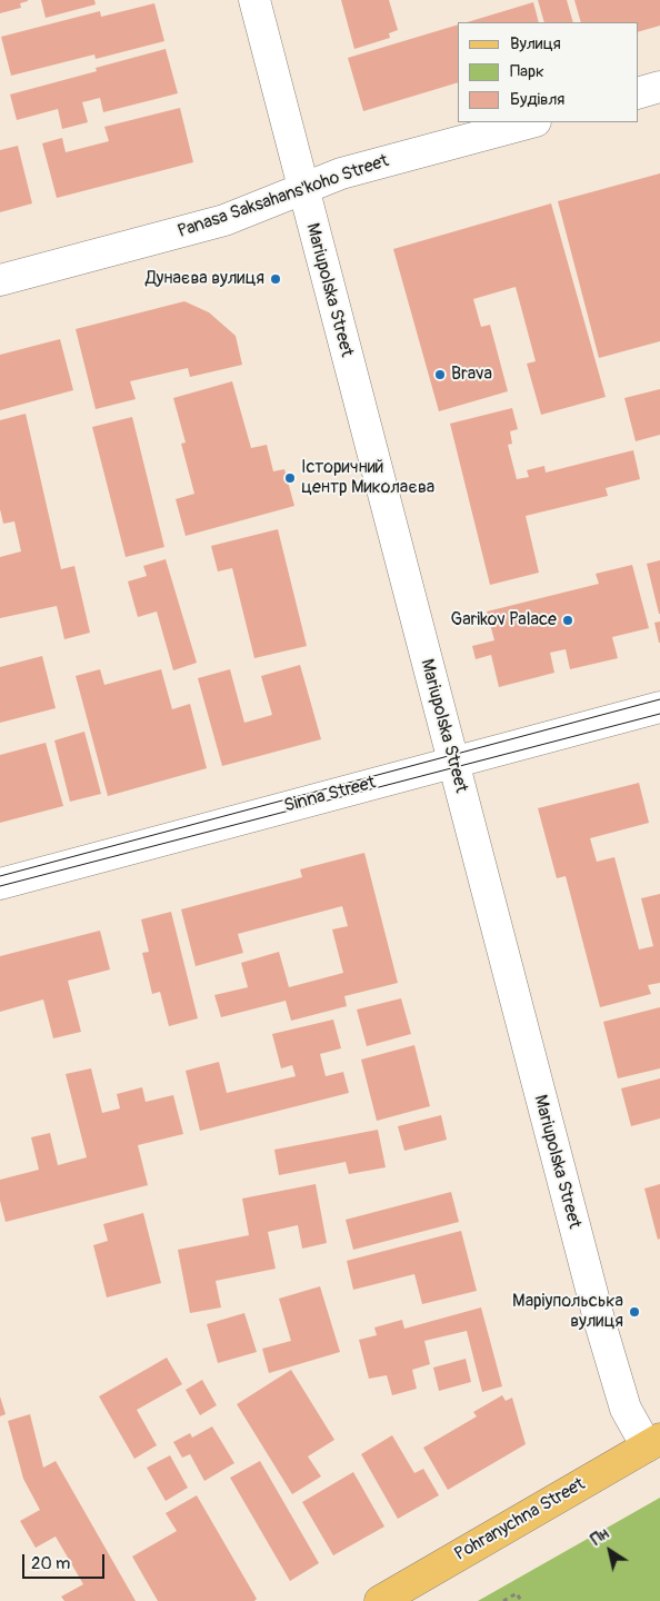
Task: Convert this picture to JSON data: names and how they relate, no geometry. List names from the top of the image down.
{
  "streets": {
    "main road": ["Pohranychna Street"],
    "street": ["Panasa Saksahans'koho Street", "Mariupolska Street", "Sinna Street"]
  },
  "crossings": [
    ["Panasa Saksahans'koho Street", "Mariupolska Street"],
    ["Mariupolska Street", "Sinna Street"],
    ["Mariupolska Street", "Pohranychna Street"]
  ],
  "places": [
    "Дунаєва вулиця",
    "Brava",
    "Історичний центр Миколаєва",
    "Garikov Palace",
    "Маріупольська вулиця"
  ],
  "legend": ["Вулиця", "Парк", "Будівля"],
  "scale_bar": "20 m",
  "north": "top left"
}
